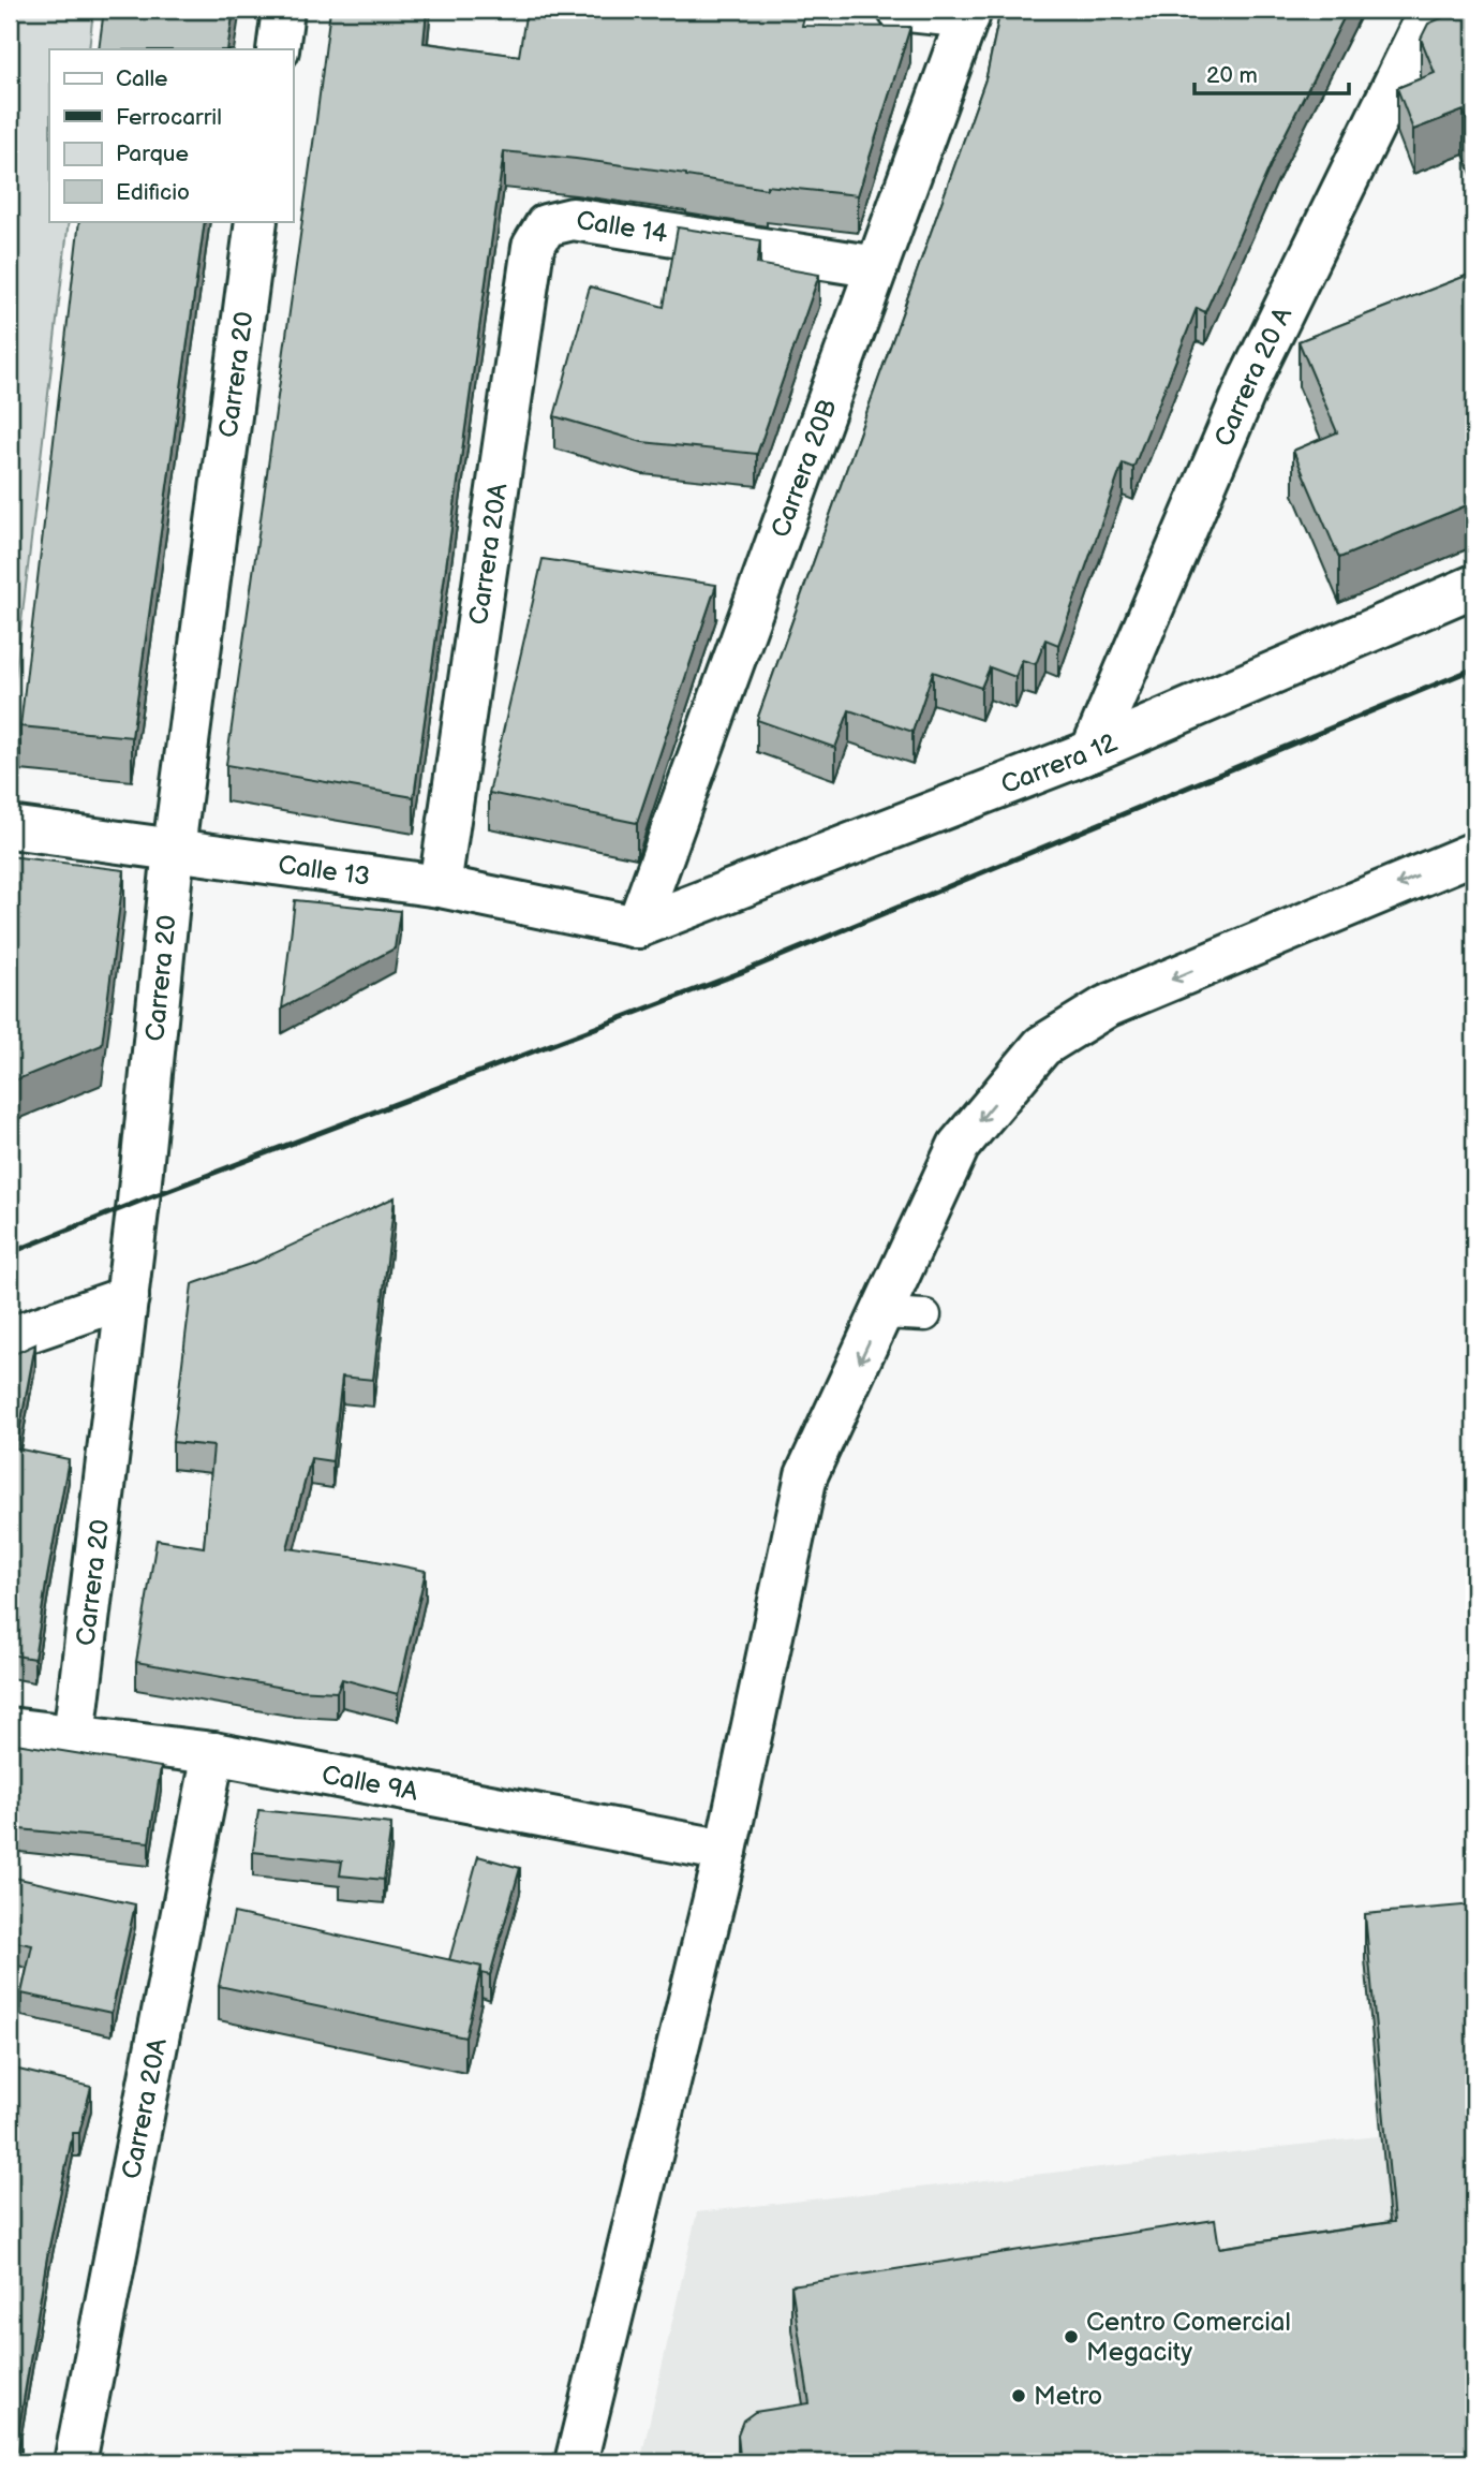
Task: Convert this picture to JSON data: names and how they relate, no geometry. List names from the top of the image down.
{
  "streets": {
    "street": [
      "Calle 14",
      "Carrera 20",
      "Carrera 20 A",
      "Carrera 20B",
      "Carrera 20A",
      "Carrera 12",
      "Calle 13",
      "Calle 9A"
    ]
  },
  "crossings": [
    ["Calle 14", "Carrera 20B"],
    ["Calle 14", "Carrera 20A"],
    ["Carrera 20", "Calle 13"],
    ["Carrera 20", "Calle 9A"],
    ["Carrera 20 A", "Carrera 12"],
    ["Carrera 20B", "Carrera 12"],
    ["Carrera 20B", "Calle 13"],
    ["Carrera 20A", "Calle 13"],
    ["Carrera 20A", "Calle 9A"],
    ["Carrera 12", "Calle 13"]
  ],
  "places": ["Centro Comercial Megacity", "Metro"],
  "legend": [
    "Calle",
    "Ferrocarril",
    "Parque",
    "Edificio"
  ],
  "scale_bar": "20 m"
}
